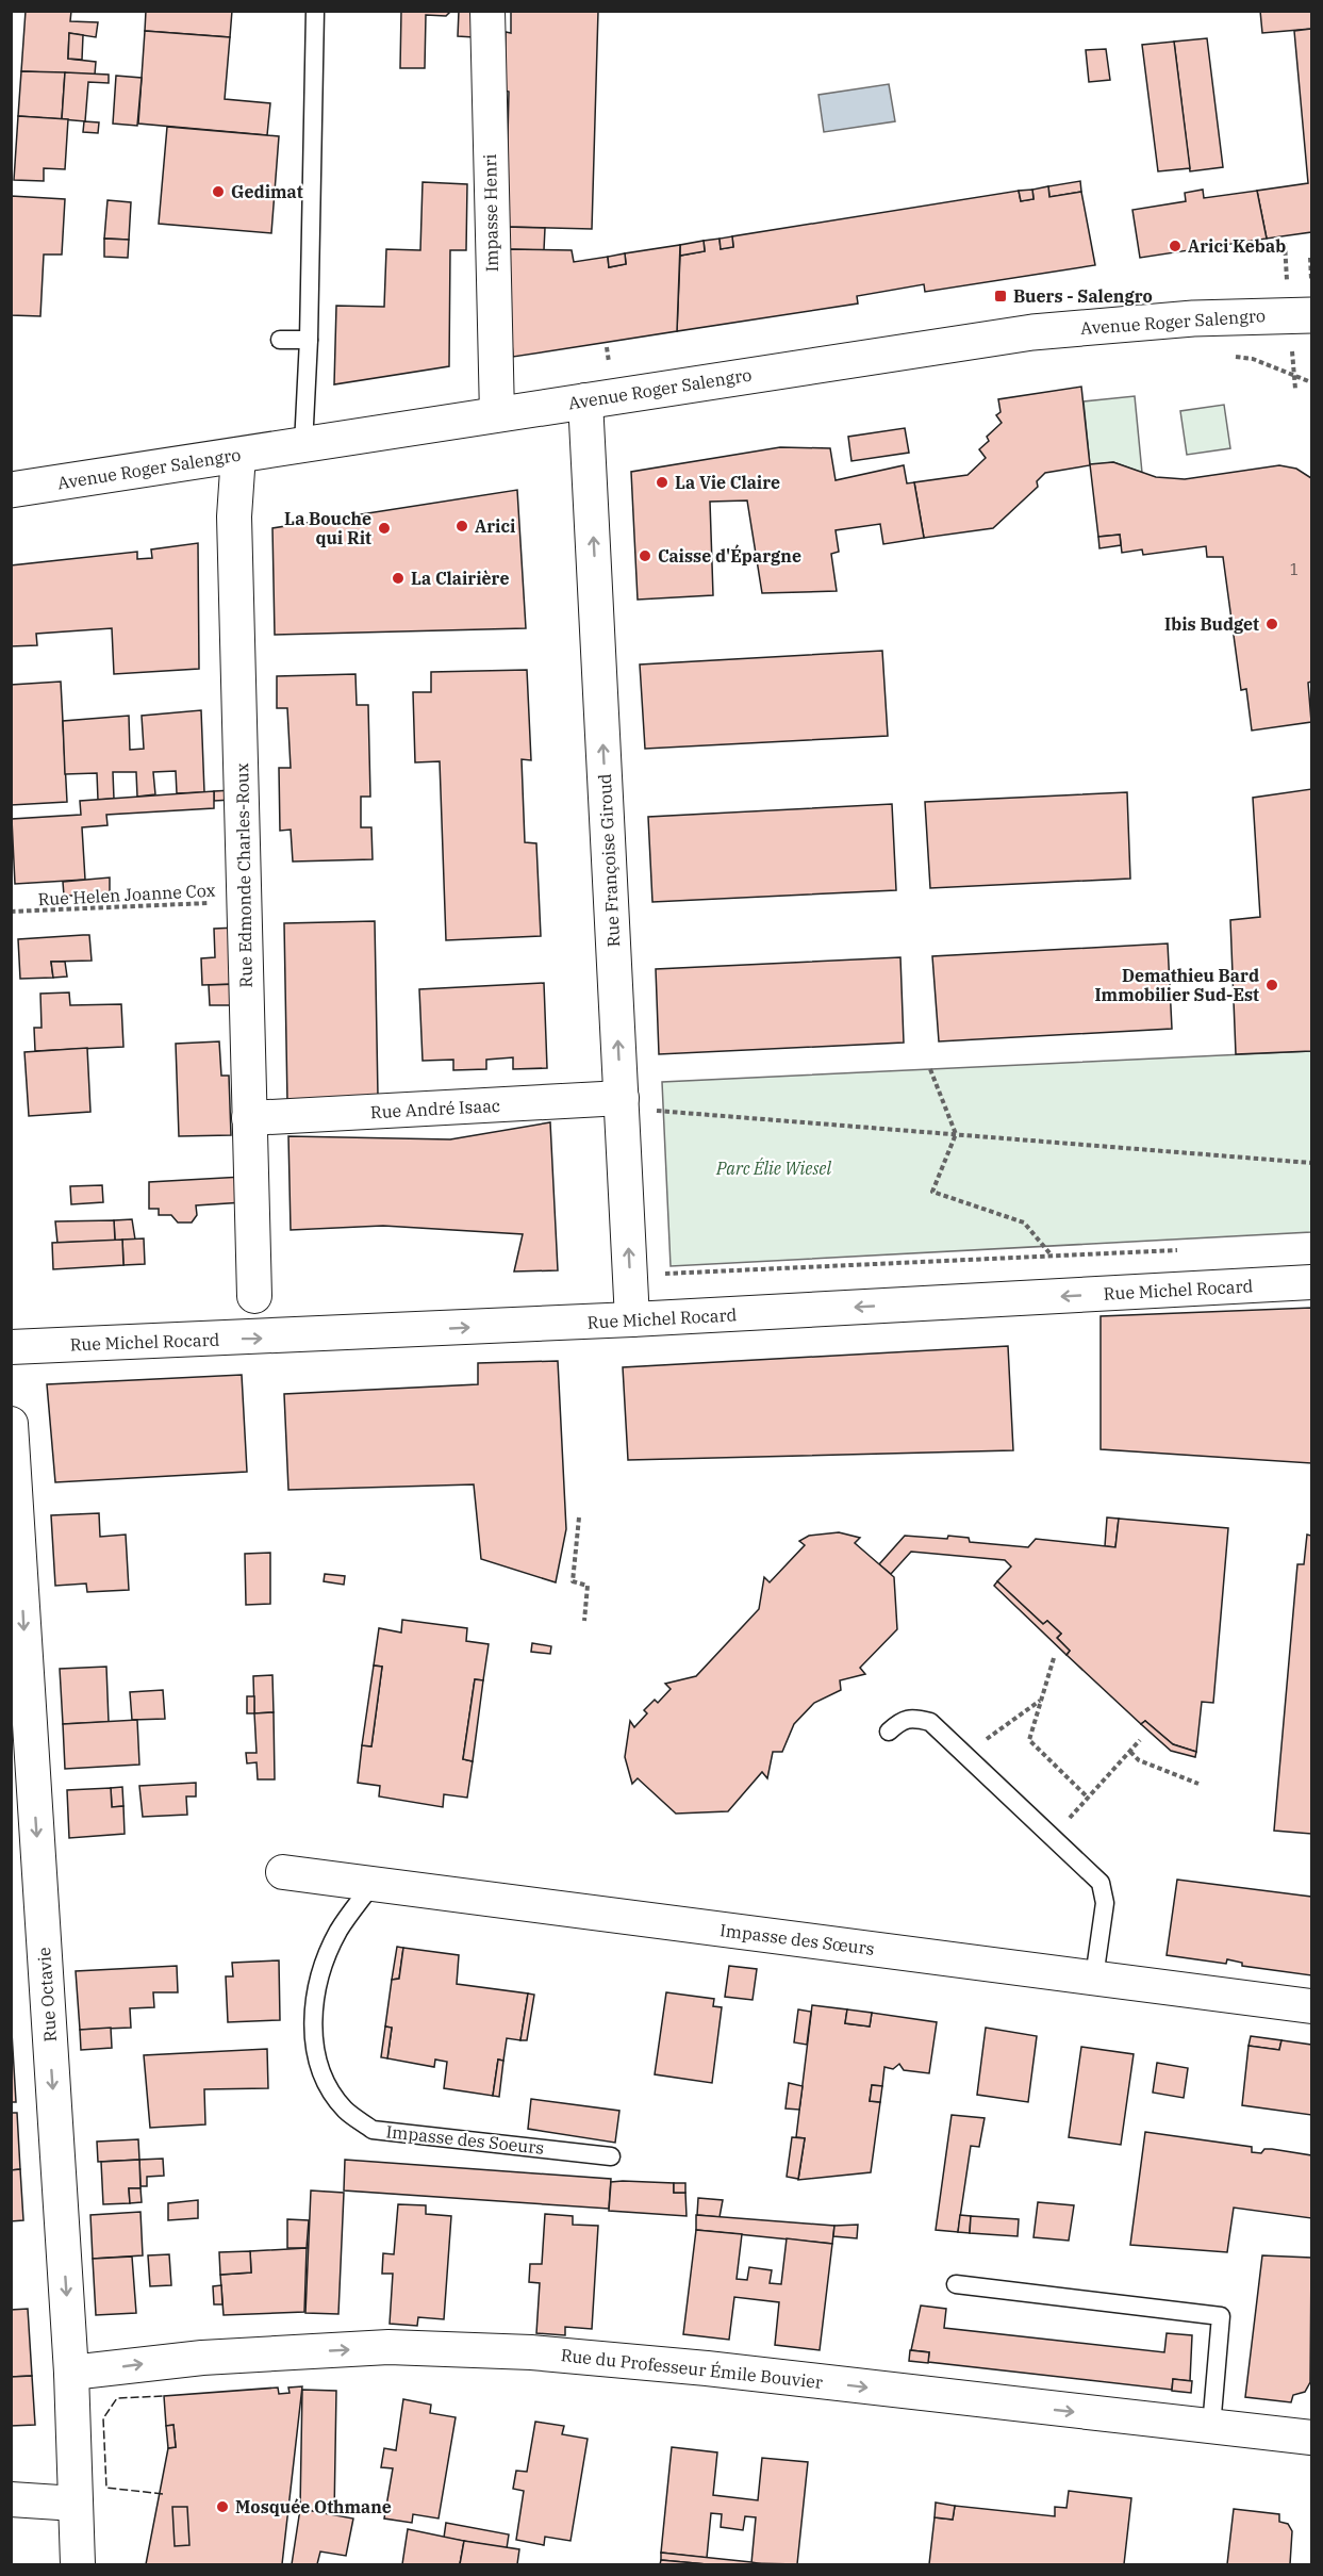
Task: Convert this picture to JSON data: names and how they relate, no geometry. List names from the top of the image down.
{
  "streets": {
    "main road": ["Avenue Roger Salengro"],
    "street": [
      "Impasse Henri",
      "Rue Françoise Giroud",
      "Rue Edmonde Charles-Roux",
      "Rue André Isaac",
      "Rue Michel Rocard",
      "Impasse des Sœurs",
      "Rue Octavie",
      "Rue du Professeur Émile Bouvier"
    ],
    "lane": ["Impasse des Soeurs"],
    "path": ["Rue Helen Joanne Cox"]
  },
  "crossings": [
    ["Impasse Henri", "Avenue Roger Salengro"],
    ["Avenue Roger Salengro", "Rue Françoise Giroud"],
    ["Avenue Roger Salengro", "Rue Edmonde Charles-Roux"],
    ["Rue Françoise Giroud", "Rue André Isaac"],
    ["Rue Françoise Giroud", "Rue Michel Rocard"],
    ["Rue Edmonde Charles-Roux", "Rue Helen Joanne Cox"],
    ["Rue Edmonde Charles-Roux", "Rue André Isaac"],
    ["Impasse des Sœurs", "Impasse des Soeurs"],
    ["Rue Octavie", "Rue du Professeur Émile Bouvier"]
  ],
  "one_way": ["Rue Françoise Giroud", "Rue Octavie", "Rue du Professeur Émile Bouvier"],
  "parks": ["Parc Élie Wiesel"],
  "places": {
    "other": [
      "Gedimat",
      "Arici Kebab",
      "La Vie Claire",
      "Arici",
      "La Bouche qui Rit",
      "Caisse d'Épargne",
      "La Clairière",
      "Ibis Budget",
      "Demathieu Bard Immobilier Sud-Est",
      "Mosquée Othmane"
    ],
    "transit": ["Buers - Salengro"]
  },
  "house_numbers": ["1"]
}
